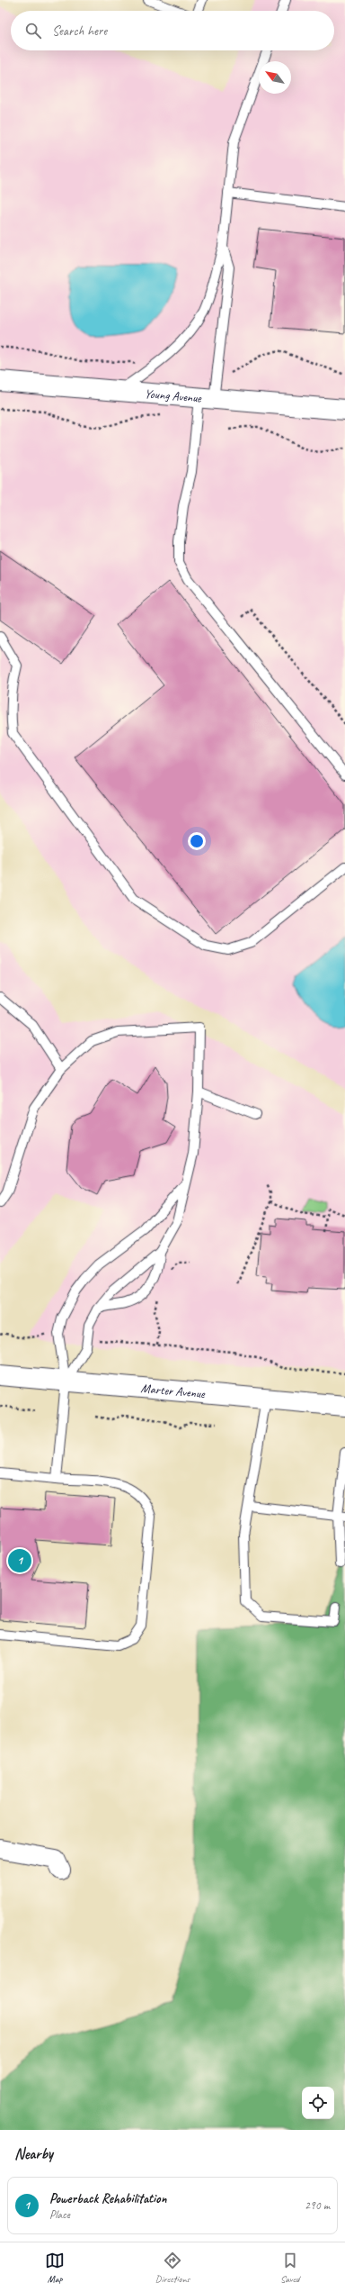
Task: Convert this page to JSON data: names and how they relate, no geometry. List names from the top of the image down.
{
  "streets": {
    "main road": ["Young Avenue", "Marter Avenue"]
  },
  "north": "top left",
  "page": {
    "search": "Search here",
    "pins": "1",
    "heading": "Nearby",
    "list": [
      {
        "mark": "1",
        "name": "Powerback Rehabilitation",
        "note": "Place",
        "value": "290 m"
      }
    ],
    "nav": ["Map", "Directions", "Saved"]
  }
}
